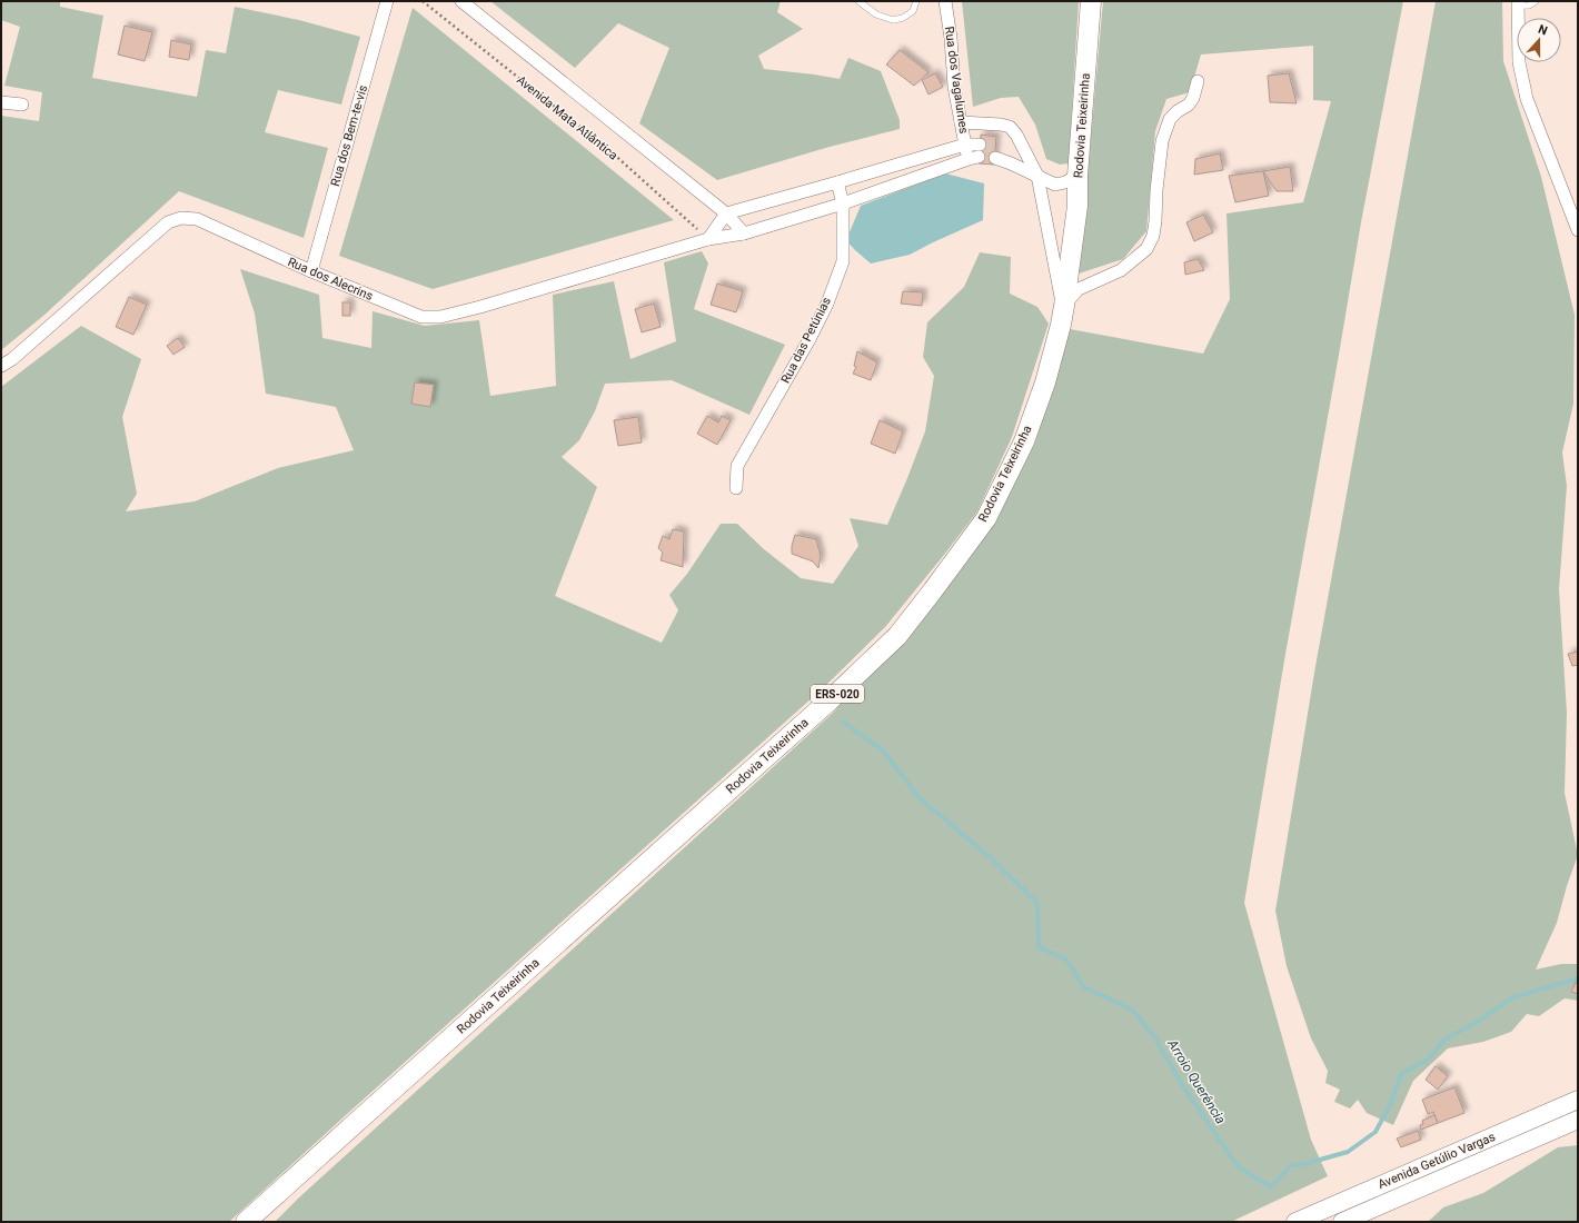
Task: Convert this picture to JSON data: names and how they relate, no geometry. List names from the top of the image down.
{
  "streets": {
    "main road": ["Rodovia Teixeirinha", "ERS-020", "Avenida Getúlio Vargas"],
    "street": [
      "Rua dos Vagalumes",
      "Avenida Mata Atlântica",
      "Rua dos Bem-te-vis",
      "Rua dos Alecrins",
      "Rua das Petúnias"
    ]
  },
  "crossings": [
    ["Rua dos Vagalumes", "Rua das Petúnias"],
    ["Avenida Mata Atlântica", "Rua dos Alecrins"],
    ["Rua dos Bem-te-vis", "Rua dos Alecrins"]
  ],
  "water": ["Arroio Querência"],
  "north": "top"
}
